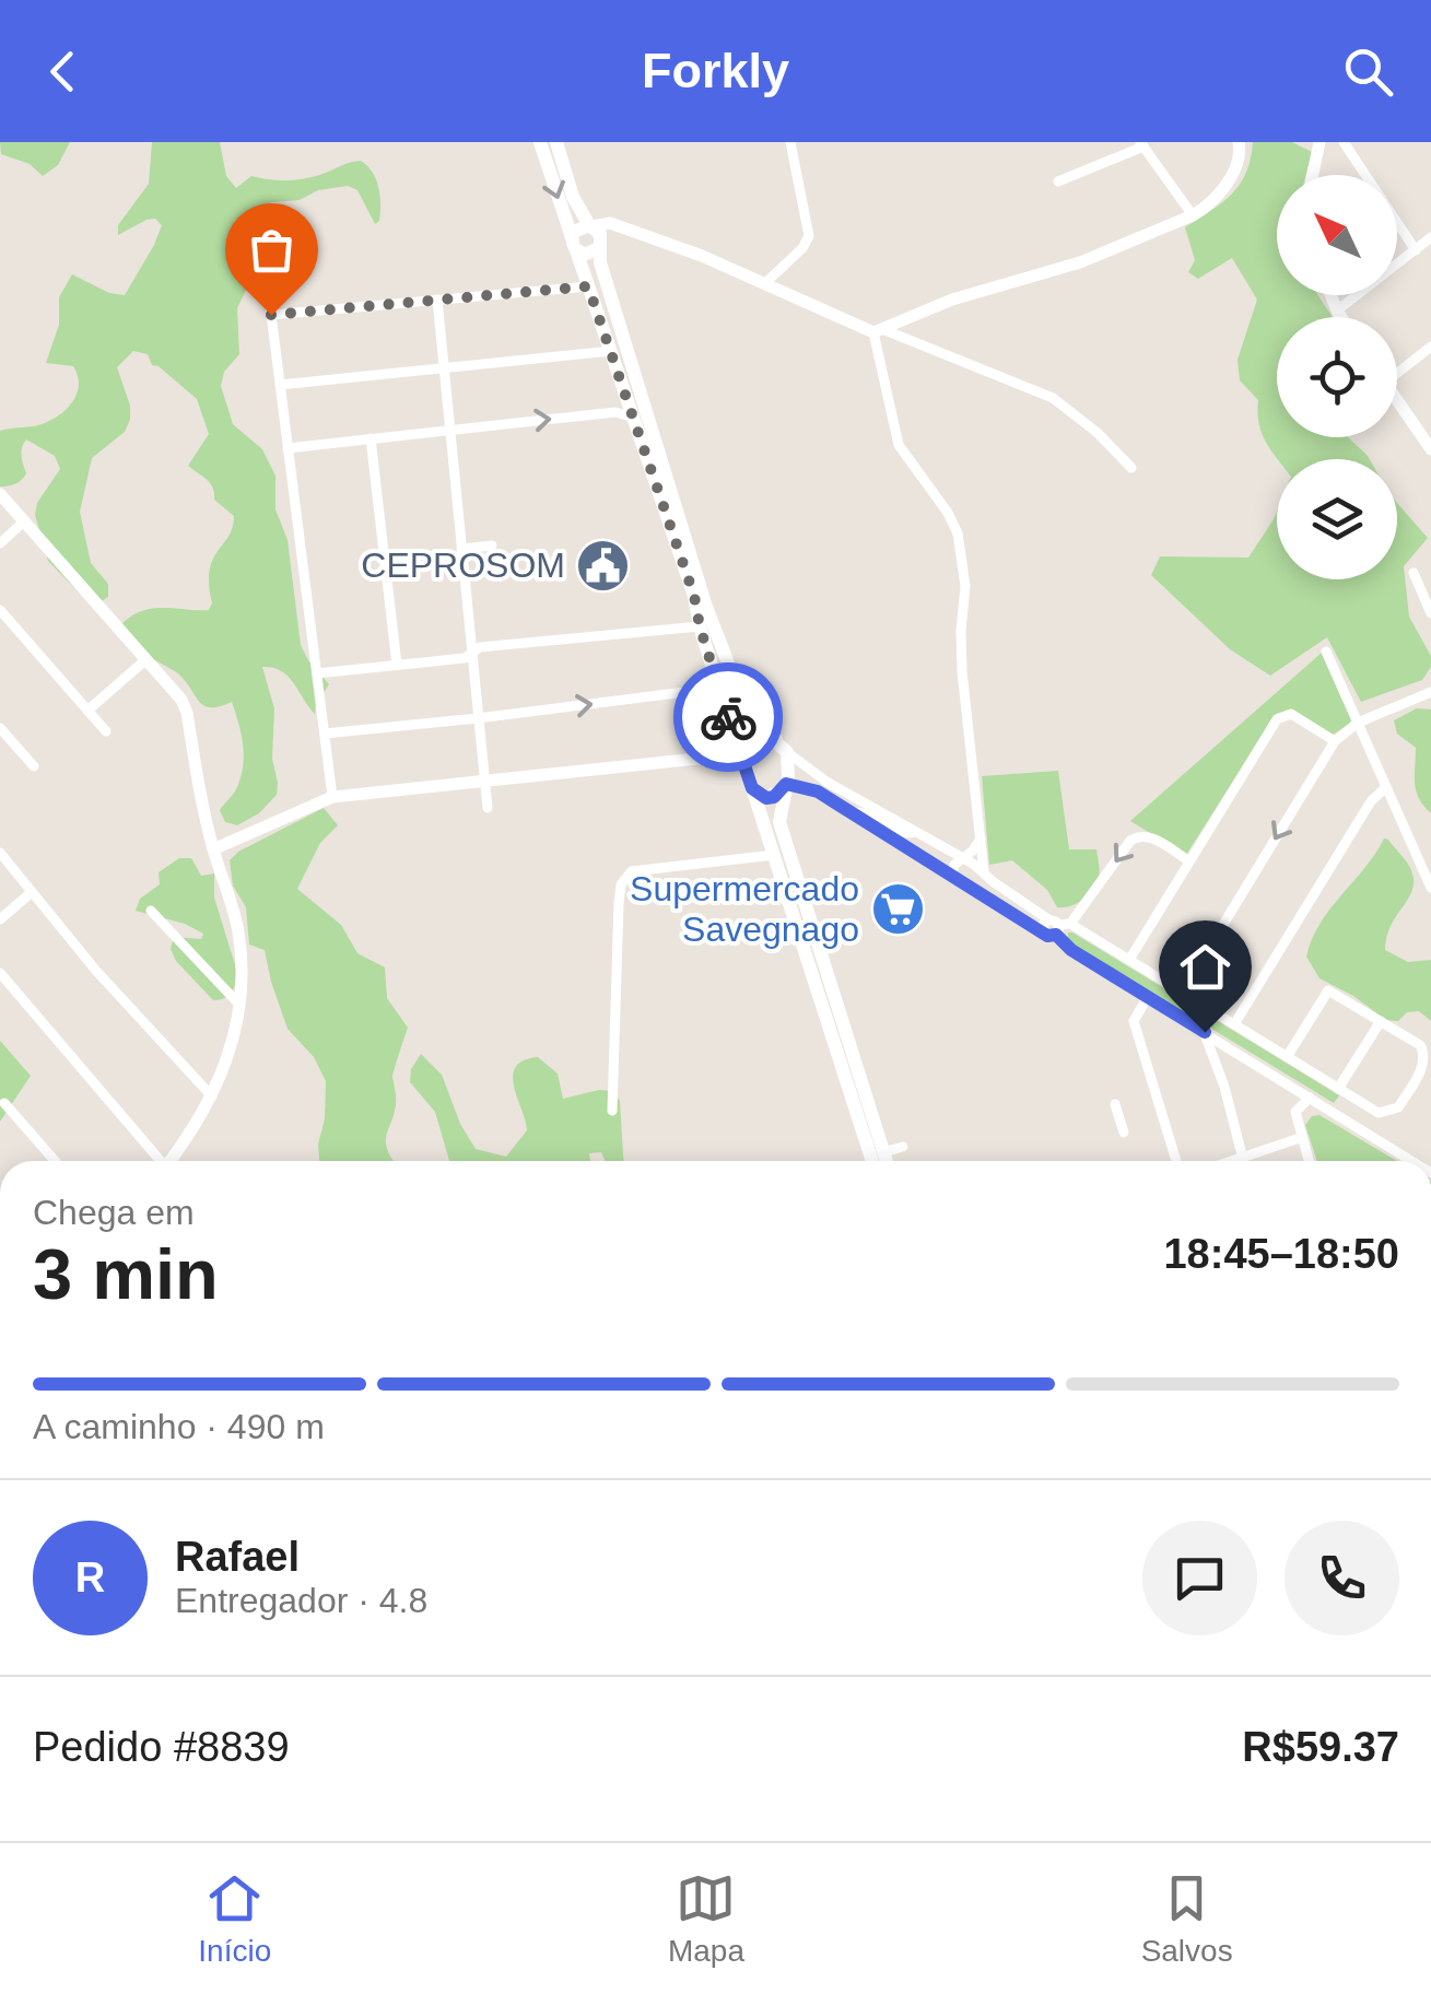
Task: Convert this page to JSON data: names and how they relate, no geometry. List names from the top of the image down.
{
  "places": {
    "public building": ["CEPROSOM"],
    "supermarket": ["Supermercado Savegnago"]
  },
  "north": "top left",
  "page": {
    "header": "Forkly",
    "heading": ["3 min", "Chega em", "18:45–18:50"],
    "panel": [
      "Rafael",
      "Entregador · 4.8",
      "Pedido #8839",
      "R$59.37"
    ],
    "bar": "A caminho · 490 m",
    "round": "R",
    "tabs": ["Início", "Mapa", "Salvos"]
  }
}
